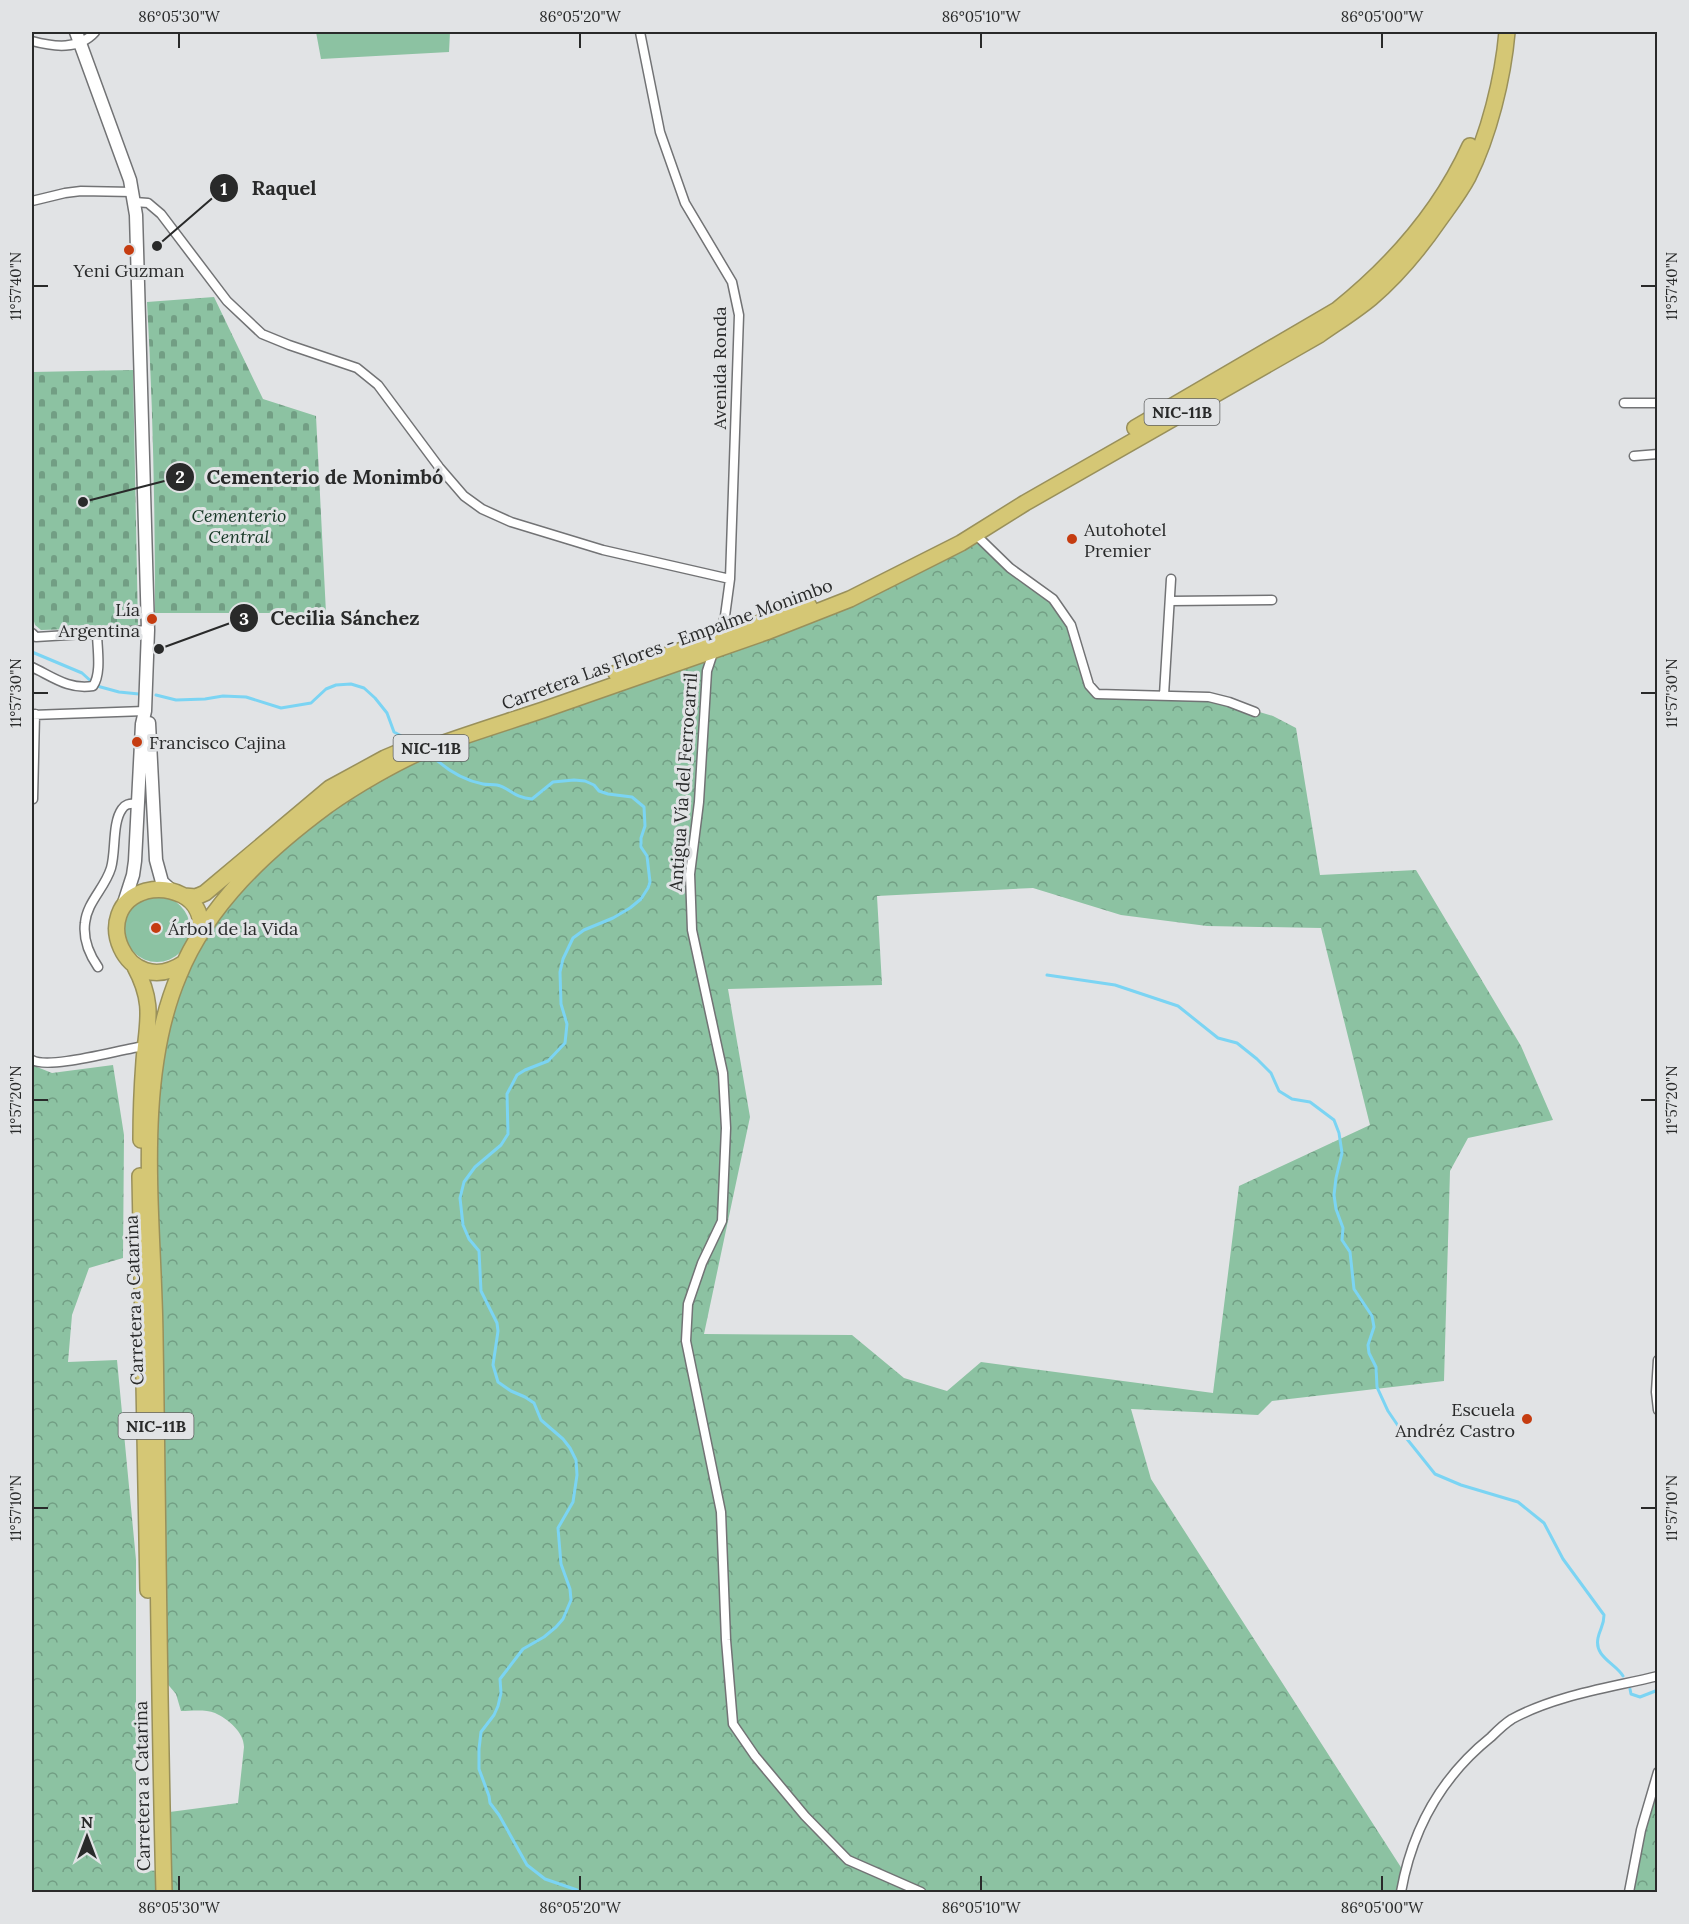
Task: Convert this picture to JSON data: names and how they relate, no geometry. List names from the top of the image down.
{
  "streets": {
    "highway": ["NIC-11B", "Carretera Las Flores - Empalme Monimbo", "Carretera a Catarina"],
    "street": ["Avenida Ronda", "Antigua Vía del Ferrocarril"]
  },
  "crossings": [
    ["Avenida Ronda", "Carretera Las Flores - Empalme Monimbo"],
    ["Avenida Ronda", "Antigua Vía del Ferrocarril"],
    ["NIC-11B", "Carretera Las Flores - Empalme Monimbo"],
    ["NIC-11B", "Carretera a Catarina"],
    ["Carretera Las Flores - Empalme Monimbo", "Antigua Vía del Ferrocarril"],
    ["Carretera Las Flores - Empalme Monimbo", "Carretera a Catarina"]
  ],
  "parks": ["Cementerio Central"],
  "places": [
    "Raquel",
    "Yeni Guzman",
    "Cementerio de Monimbó",
    "Autohotel Premier",
    "Lía Argentina",
    "Cecilia Sánchez",
    "Francisco Cajina",
    "Árbol de la Vida",
    "Escuela Andréz Castro"
  ],
  "north": "top",
  "coordinates": [
    "86°05'30\"W",
    "86°05'20\"W",
    "86°05'10\"W",
    "86°05'00\"W",
    "11°57'40\"N",
    "11°57'30\"N",
    "11°57'20\"N",
    "11°57'10\"N"
  ]
}
